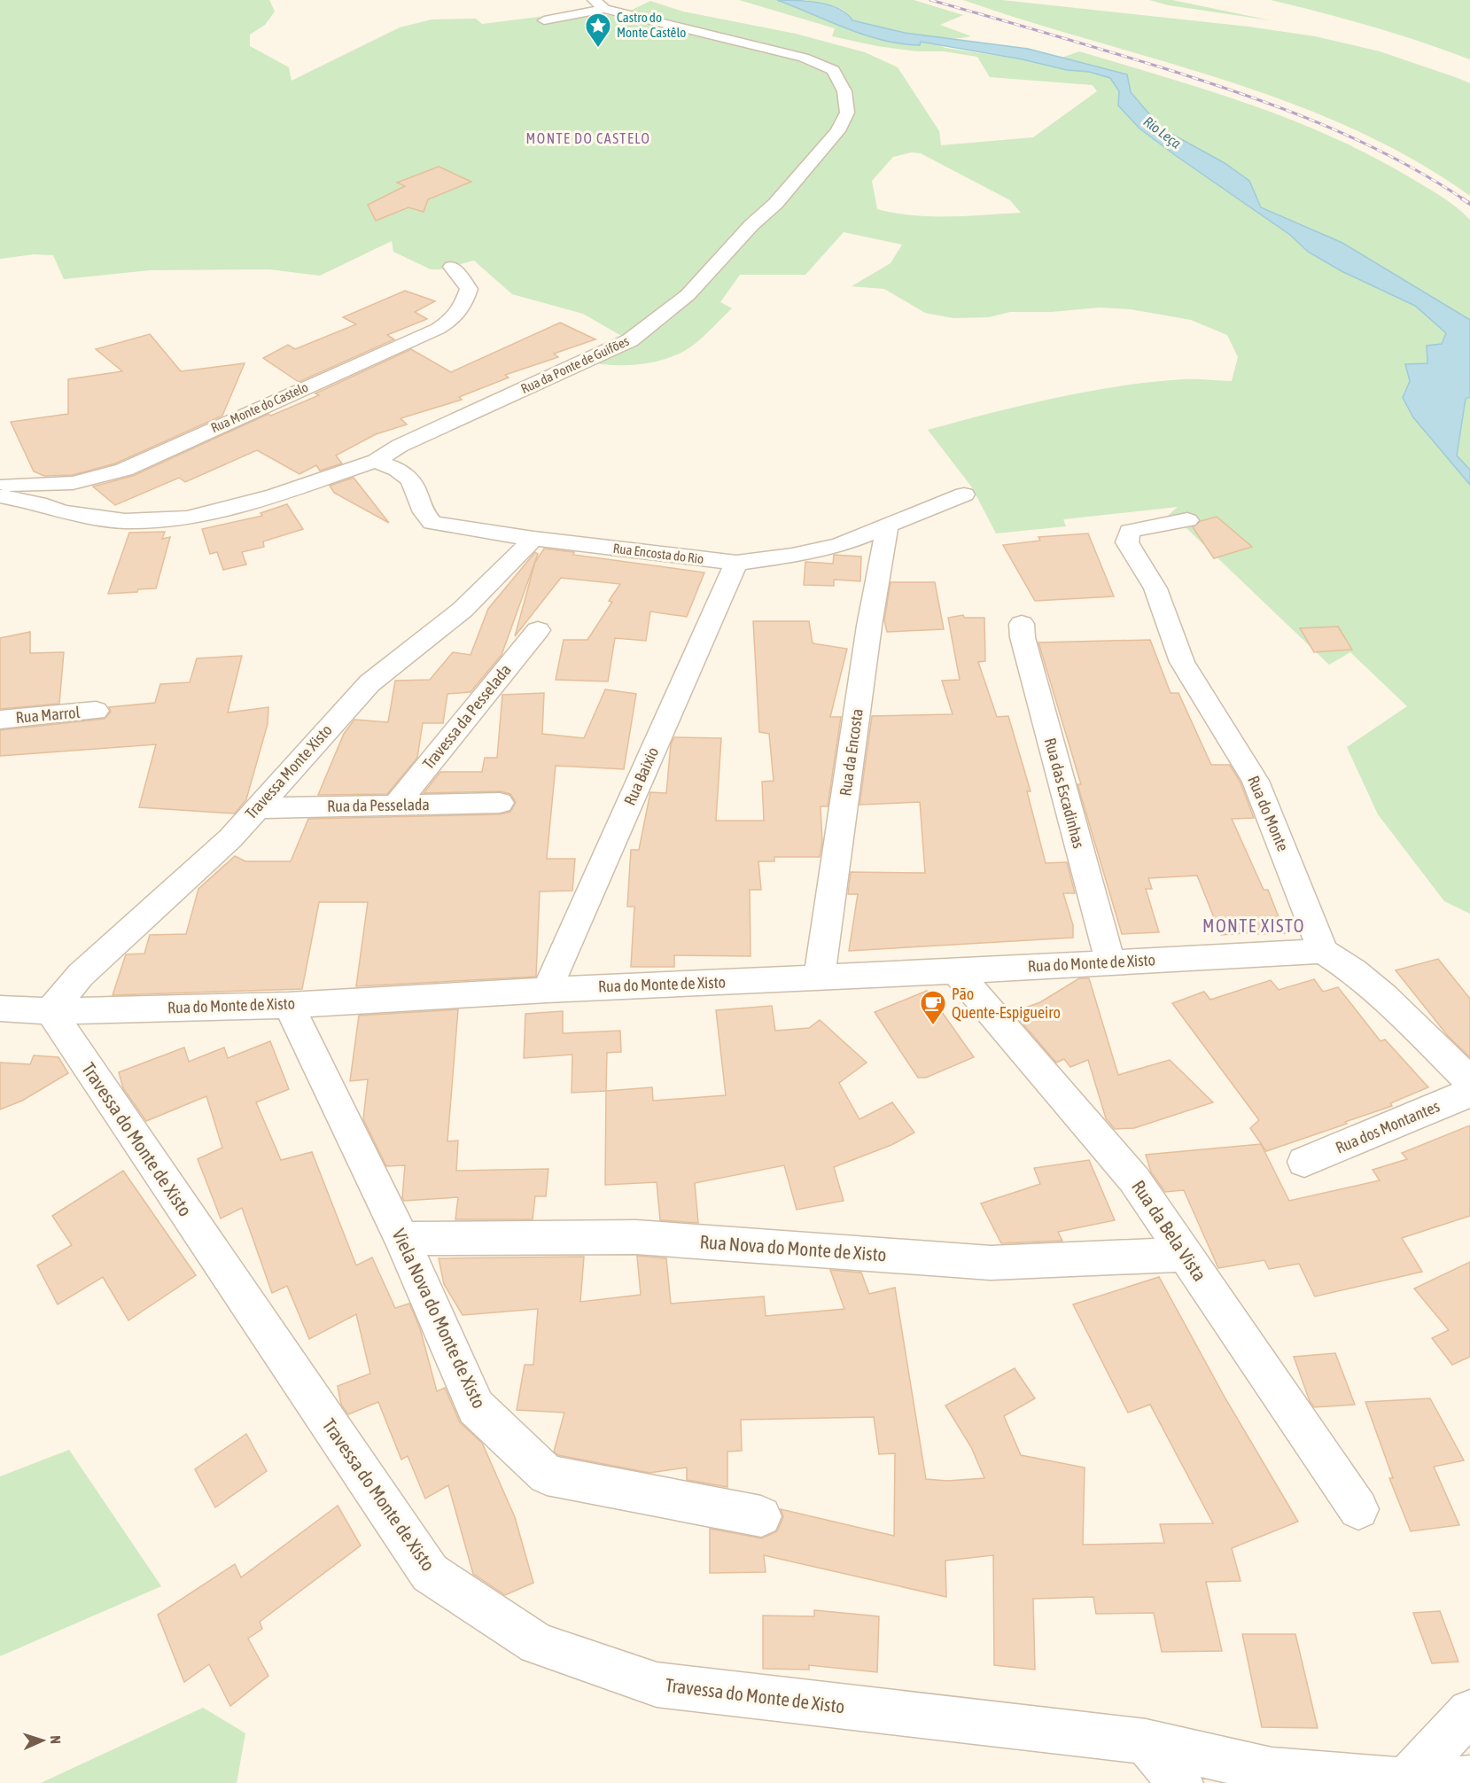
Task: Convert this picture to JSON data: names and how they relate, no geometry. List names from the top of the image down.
{
  "streets": {
    "street": [
      "Rua da Ponte de Guifões",
      "Rua Monte do Castelo",
      "Rua Encosta do Rio",
      "Rua Marrol",
      "Travessa da Pesselada",
      "Rua da Encosta",
      "Travessa Monte Xisto",
      "Rua Baixio",
      "Rua das Escadinhas",
      "Rua da Pesselada",
      "Rua do Monte",
      "Rua do Monte de Xisto",
      "Rua dos Montantes",
      "Travessa do Monte de Xisto",
      "Rua da Bela Vista",
      "Rua Nova do Monte de Xisto",
      "Viela Nova do Monte de Xisto"
    ]
  },
  "crossings": [
    ["Rua da Ponte de Guifões", "Rua Encosta do Rio"],
    ["Rua Encosta do Rio", "Rua da Encosta"],
    ["Rua Encosta do Rio", "Travessa Monte Xisto"],
    ["Rua Encosta do Rio", "Rua Baixio"],
    ["Travessa da Pesselada", "Rua da Pesselada"],
    ["Rua da Encosta", "Rua do Monte de Xisto"],
    ["Travessa Monte Xisto", "Rua da Pesselada"],
    ["Travessa Monte Xisto", "Rua do Monte de Xisto"],
    ["Travessa Monte Xisto", "Travessa do Monte de Xisto"],
    ["Rua Baixio", "Rua do Monte de Xisto"],
    ["Rua das Escadinhas", "Rua do Monte de Xisto"],
    ["Rua do Monte", "Rua do Monte de Xisto"],
    ["Rua do Monte de Xisto", "Travessa do Monte de Xisto"],
    ["Rua do Monte de Xisto", "Rua da Bela Vista"],
    ["Rua do Monte de Xisto", "Viela Nova do Monte de Xisto"],
    ["Rua da Bela Vista", "Rua Nova do Monte de Xisto"],
    ["Rua Nova do Monte de Xisto", "Viela Nova do Monte de Xisto"]
  ],
  "districts": ["MONTE DO CASTELO", "MONTE XISTO"],
  "water": ["Rio Leça"],
  "places": {
    "place": ["Castro do Monte Castêlo"],
    "cafe": ["Pão Quente-Espigueiro"]
  },
  "north": "right"
}
